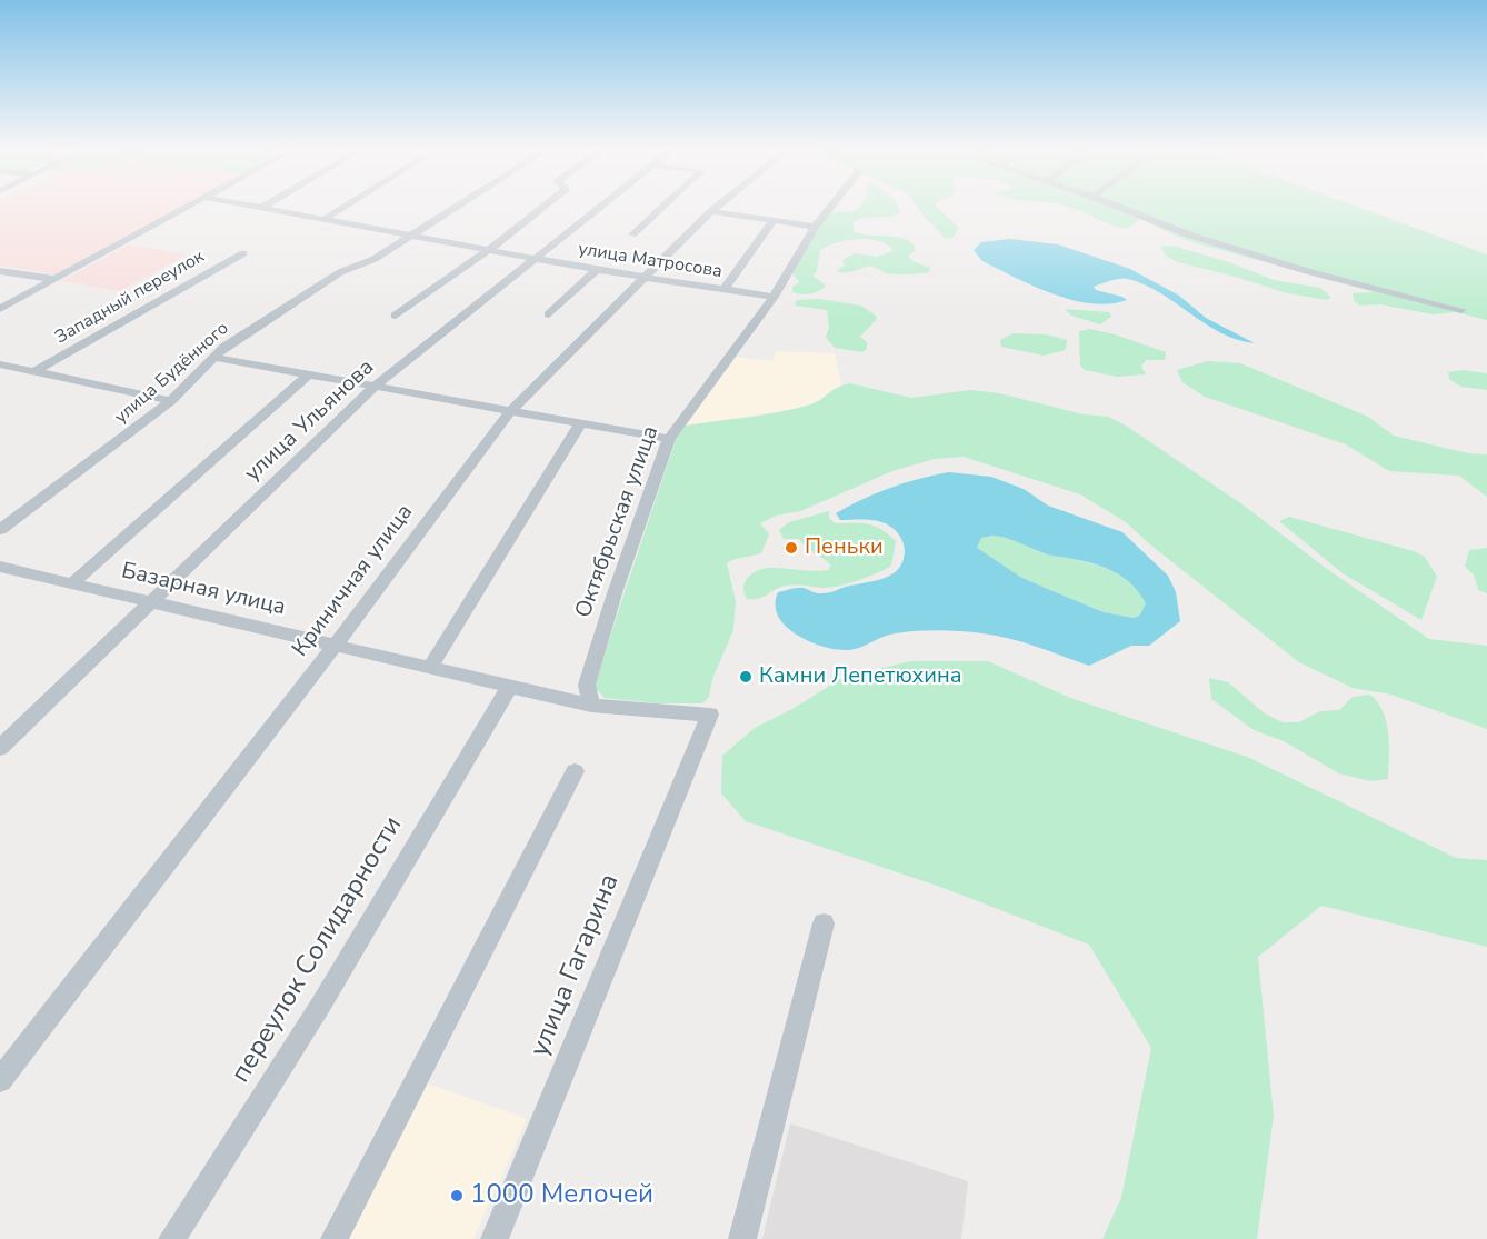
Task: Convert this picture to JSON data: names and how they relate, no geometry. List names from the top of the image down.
{
  "streets": {
    "street": [
      "улица Матросова",
      "Западный переулок",
      "улица Будённого",
      "улица Ульянова",
      "Октябрьская улица",
      "Криничная улица",
      "Базарная улица",
      "переулок Солидарности",
      "улица Гагарина"
    ]
  },
  "crossings": [
    ["улица Матросова", "улица Будённого"],
    ["улица Матросова", "улица Ульянова"],
    ["улица Матросова", "Октябрьская улица"],
    ["улица Матросова", "Криничная улица"],
    ["улица Ульянова", "Базарная улица"],
    ["Октябрьская улица", "Базарная улица"],
    ["Октябрьская улица", "улица Гагарина"],
    ["Криничная улица", "Базарная улица"],
    ["Базарная улица", "переулок Солидарности"],
    ["Базарная улица", "улица Гагарина"]
  ],
  "places": ["Пеньки", "Камни Лепетюхина", "1000 Мелочей"]
}
